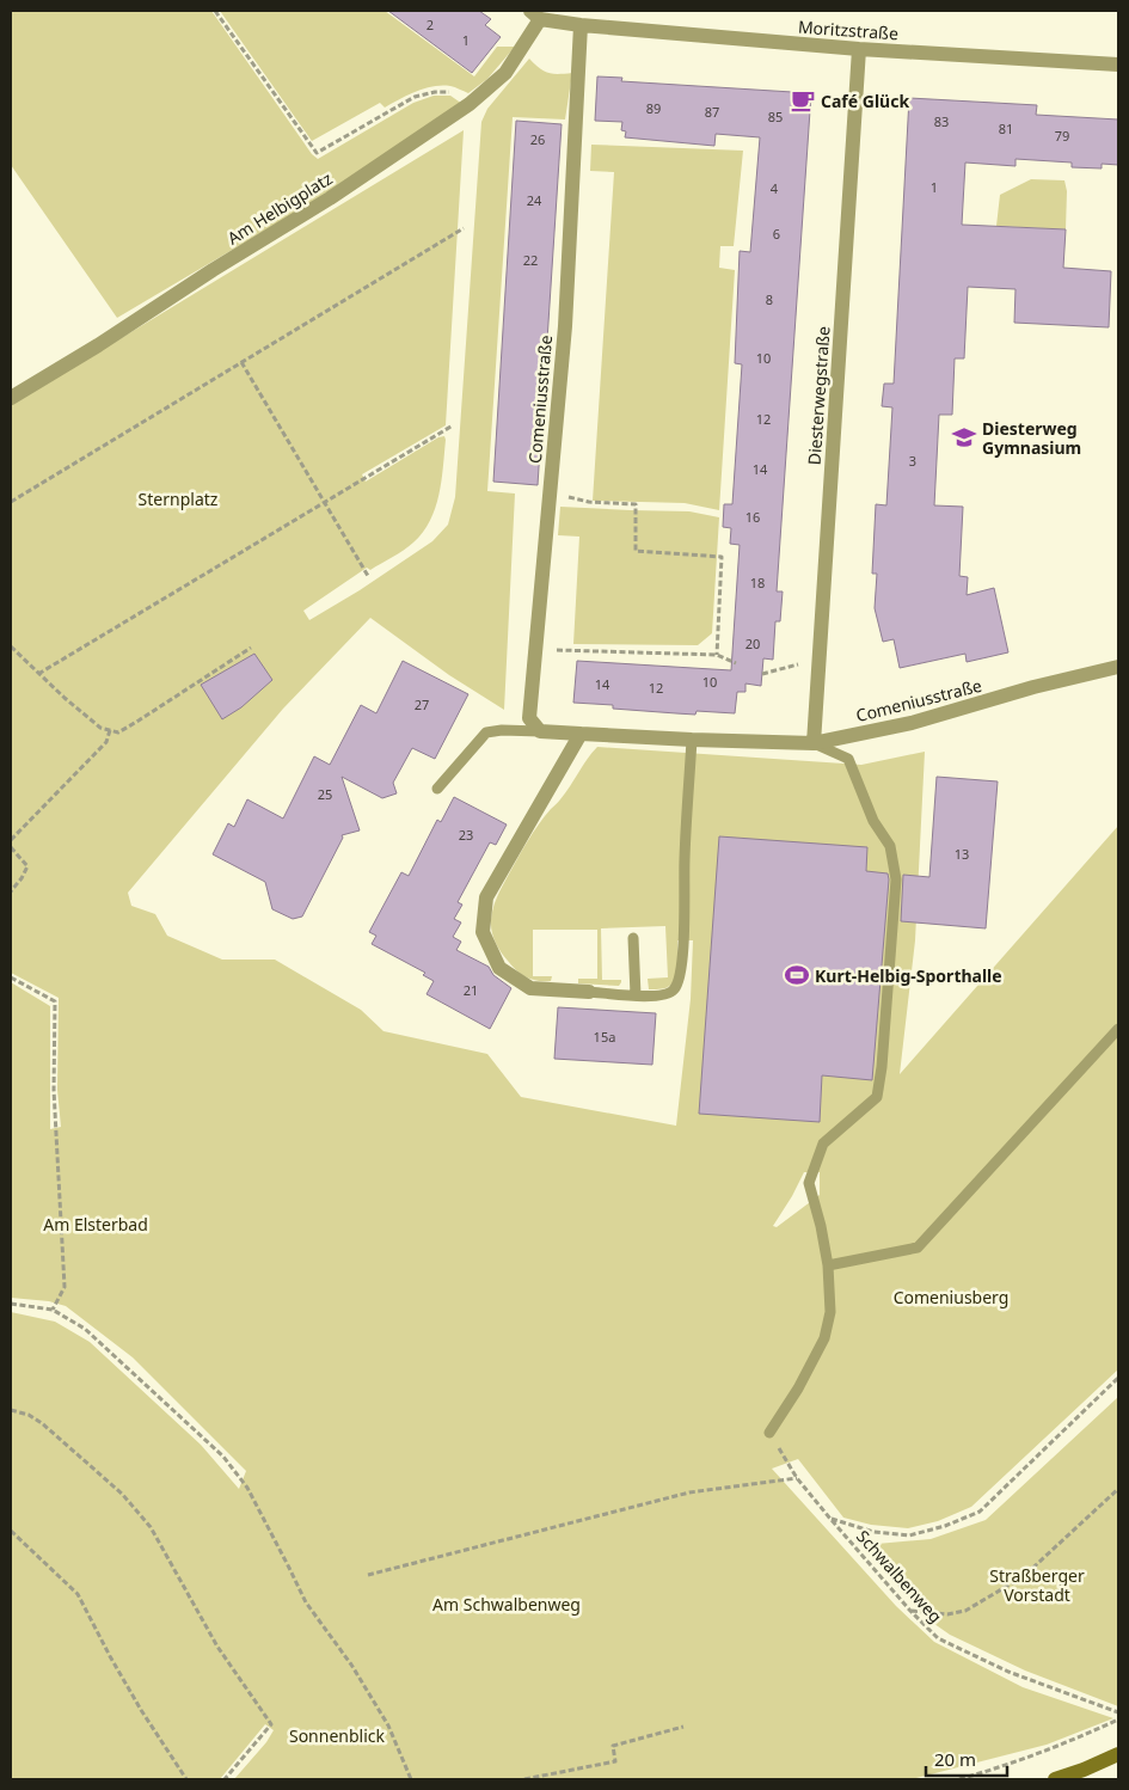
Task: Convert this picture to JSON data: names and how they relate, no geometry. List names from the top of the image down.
{
  "streets": {
    "street": [
      "Moritzstraße",
      "Am Helbigplatz",
      "Diesterwegstraße",
      "Comeniusstraße"
    ],
    "path": ["Schwalbenweg"]
  },
  "crossings": [
    ["Moritzstraße", "Am Helbigplatz"],
    ["Moritzstraße", "Diesterwegstraße"],
    ["Moritzstraße", "Comeniusstraße"],
    ["Diesterwegstraße", "Comeniusstraße"]
  ],
  "parks": [
    "Sternplatz",
    "Am Elsterbad",
    "Comeniusberg",
    "Straßberger Vorstadt",
    "Am Schwalbenweg",
    "Sonnenblick"
  ],
  "places": {
    "cafe": ["Café Glück"],
    "school or university": ["Diesterweg Gymnasium"],
    "sports": ["Kurt-Helbig-Sporthalle"]
  },
  "house_numbers": [
    "2",
    "1",
    "89",
    "87",
    "85",
    "83",
    "81",
    "79",
    "26",
    "1",
    "4",
    "24",
    "6",
    "22",
    "8",
    "10",
    "12",
    "3",
    "14",
    "16",
    "18",
    "20",
    "10",
    "14",
    "12",
    "27",
    "25",
    "23",
    "13",
    "21",
    "15a"
  ],
  "scale_bar": "20 m"
}
